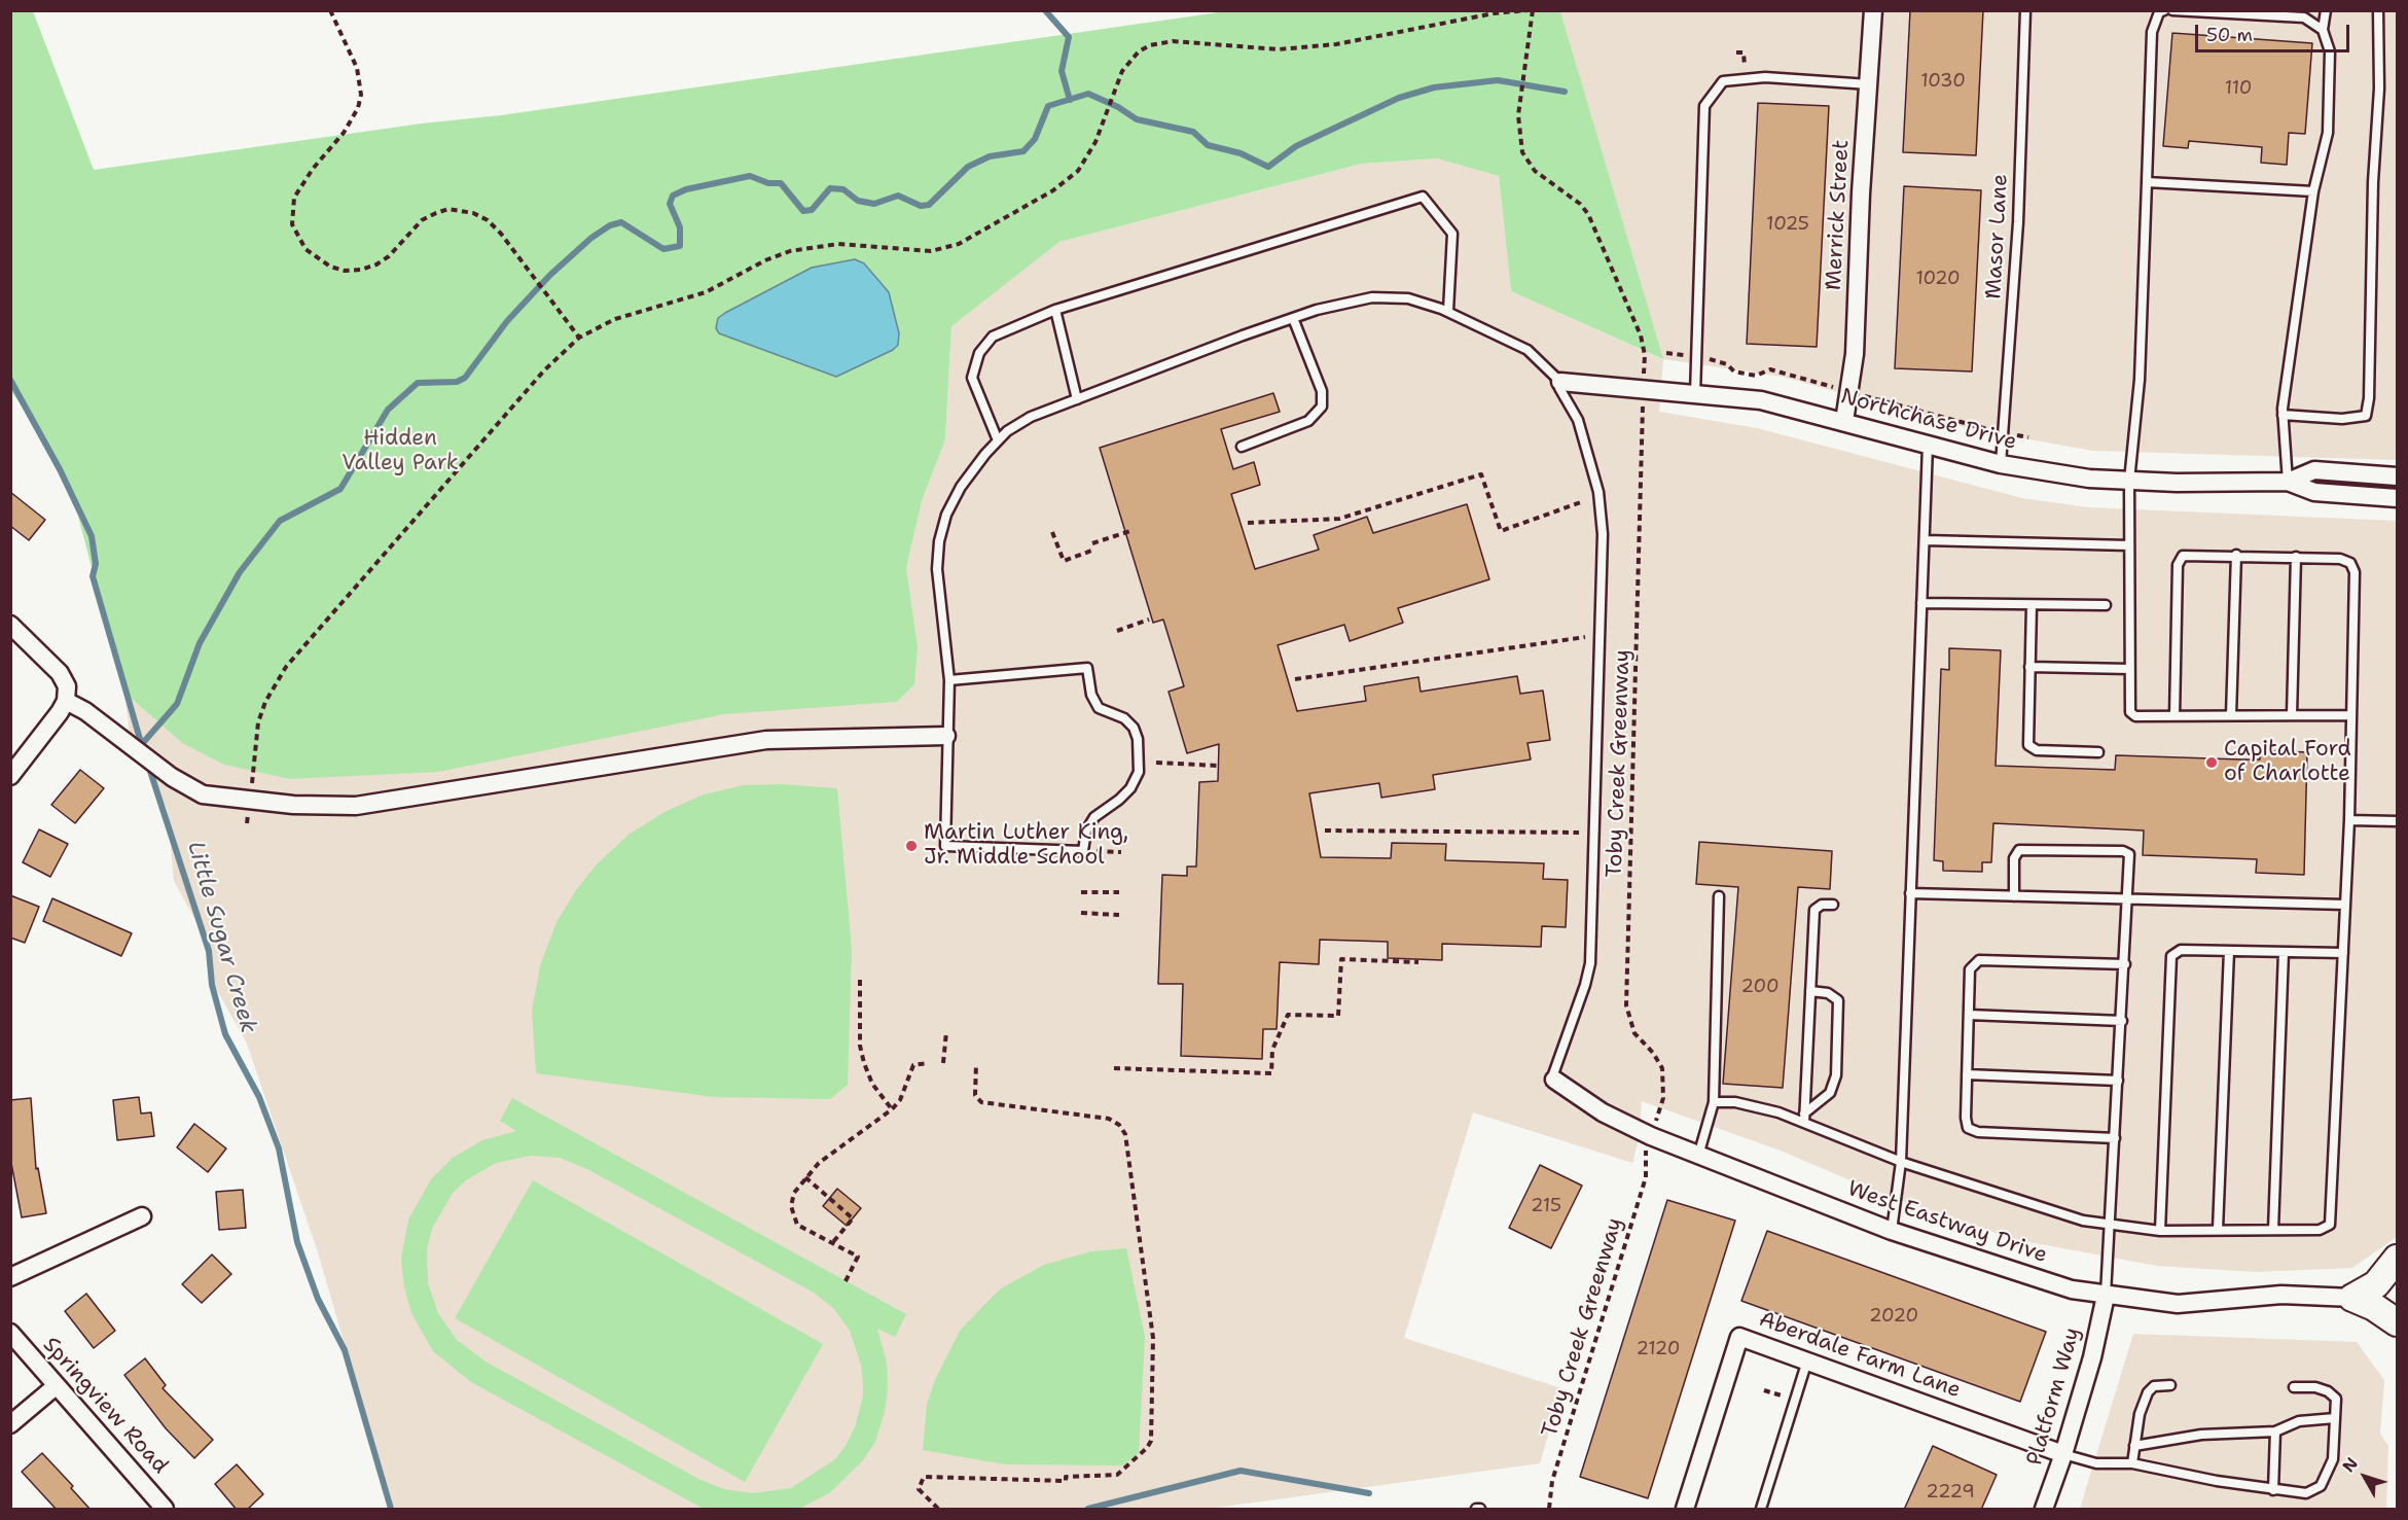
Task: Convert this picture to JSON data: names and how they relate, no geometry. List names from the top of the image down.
{
  "streets": {
    "street": [
      "Merrick Street",
      "Northchase Drive",
      "West Eastway Drive",
      "Aberdale Farm Lane",
      "Platform Way",
      "Springview Road"
    ],
    "lane": ["Masor Lane"],
    "path": ["Toby Creek Greenway"]
  },
  "crossings": [
    ["Merrick Street", "Northchase Drive"],
    ["Masor Lane", "Northchase Drive"],
    ["West Eastway Drive", "Platform Way"],
    ["Aberdale Farm Lane", "Platform Way"]
  ],
  "water": ["Little Sugar Creek"],
  "parks": ["Hidden Valley Park"],
  "places": ["Capital Ford of Charlotte", "Martin Luther King, Jr. Middle School"],
  "house_numbers": [
    "1030",
    "110",
    "1025",
    "1020",
    "200",
    "215",
    "2020",
    "2120",
    "2229"
  ],
  "scale_bar": "50 m",
  "north": "top left"
}
